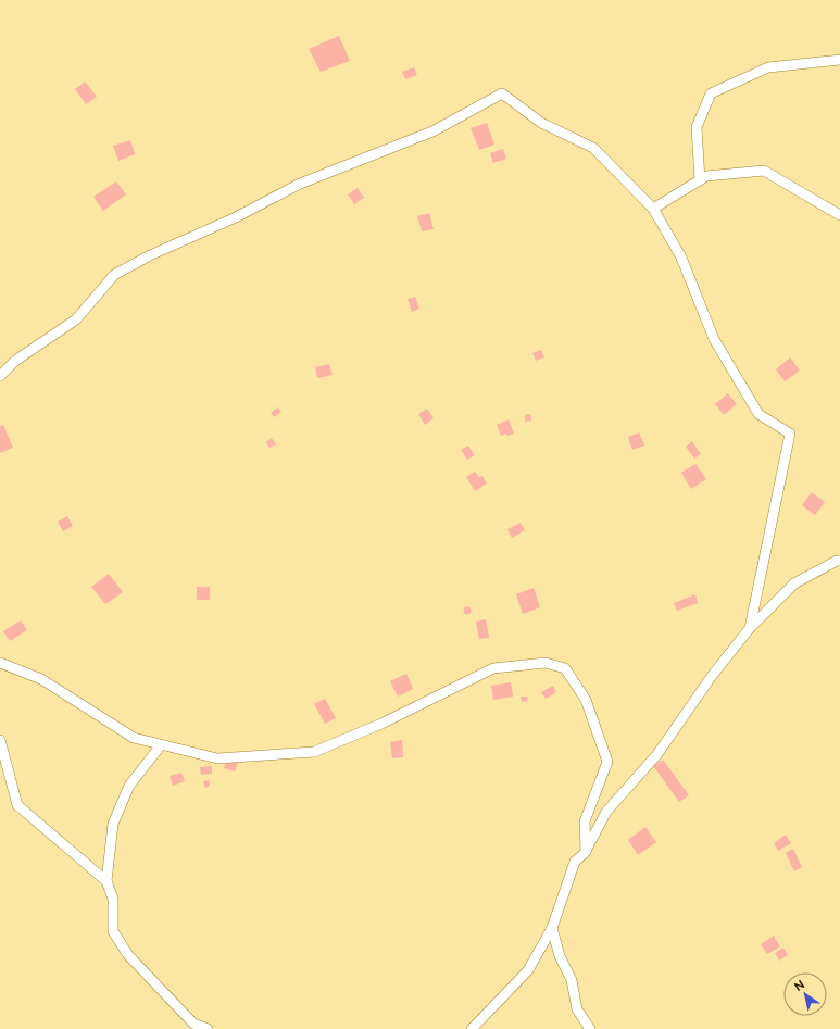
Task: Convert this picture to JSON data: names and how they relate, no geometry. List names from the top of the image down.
{
  "north": "top left"
}
